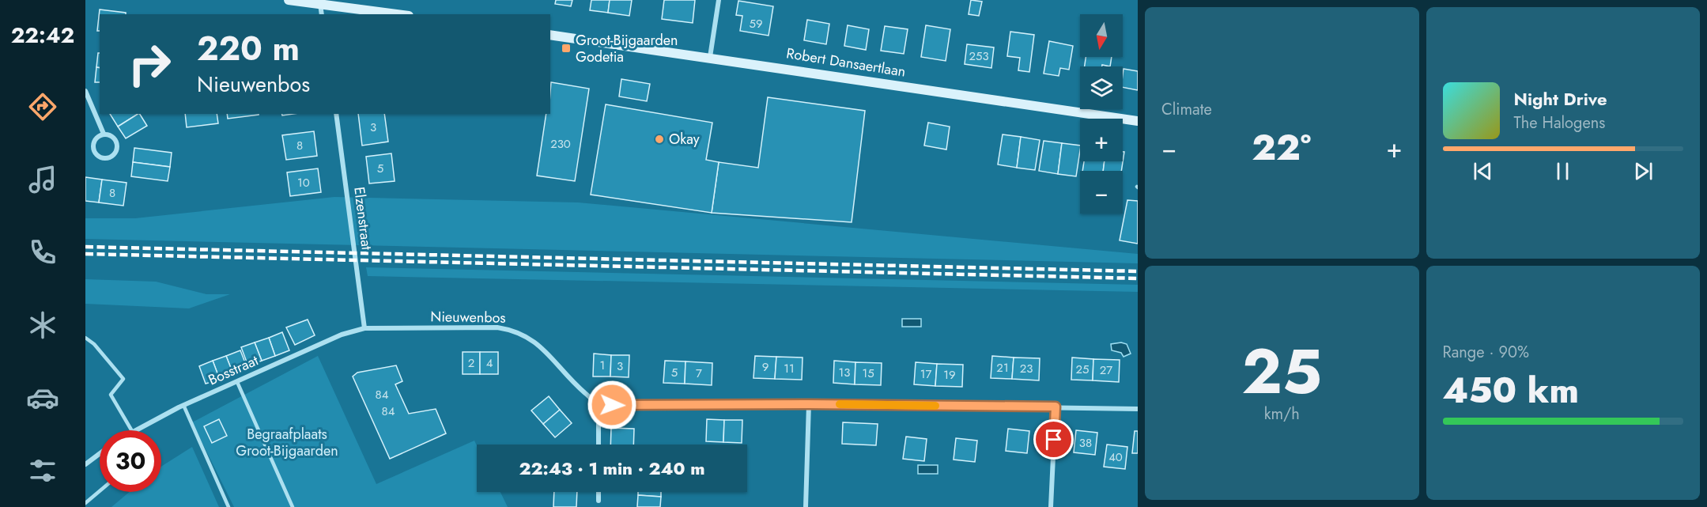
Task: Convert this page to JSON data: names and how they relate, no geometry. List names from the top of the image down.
{
  "streets": {
    "street": [
      "Robert Dansaertlaan",
      "Elzenstraat",
      "Nieuwenbos",
      "Bosstraat"
    ]
  },
  "crossings": [
    ["Elzenstraat", "Nieuwenbos"],
    ["Elzenstraat", "Bosstraat"],
    ["Nieuwenbos", "Bosstraat"]
  ],
  "parks": ["Begraafplaats Groot-Bijgaarden"],
  "places": {
    "transit": ["Groot-Bijgaarden Godetia"],
    "other": ["Okay"]
  },
  "house_numbers": [
    "59",
    "253",
    "3",
    "230",
    "8",
    "5",
    "10",
    "8",
    "2",
    "4",
    "1",
    "3",
    "9",
    "21",
    "11",
    "23",
    "25",
    "27",
    "5",
    "13",
    "7",
    "15",
    "17",
    "19",
    "84",
    "84",
    "38",
    "40"
  ],
  "north": "bottom",
  "page": {
    "tabs": "22:42",
    "tile": [
      "Climate",
      ["25", "km/h"],
      ["Range · 90%", "450 km"]
    ],
    "map_buttons": ["+", "−"],
    "turn": ["220 m", "Nieuwenbos"],
    "song": ["Night Drive", "The Halogens"],
    "heat": ["−", "22°", "+"],
    "limit": "30",
    "trip": "22:43 · 1 min · 240 m"
  }
}
